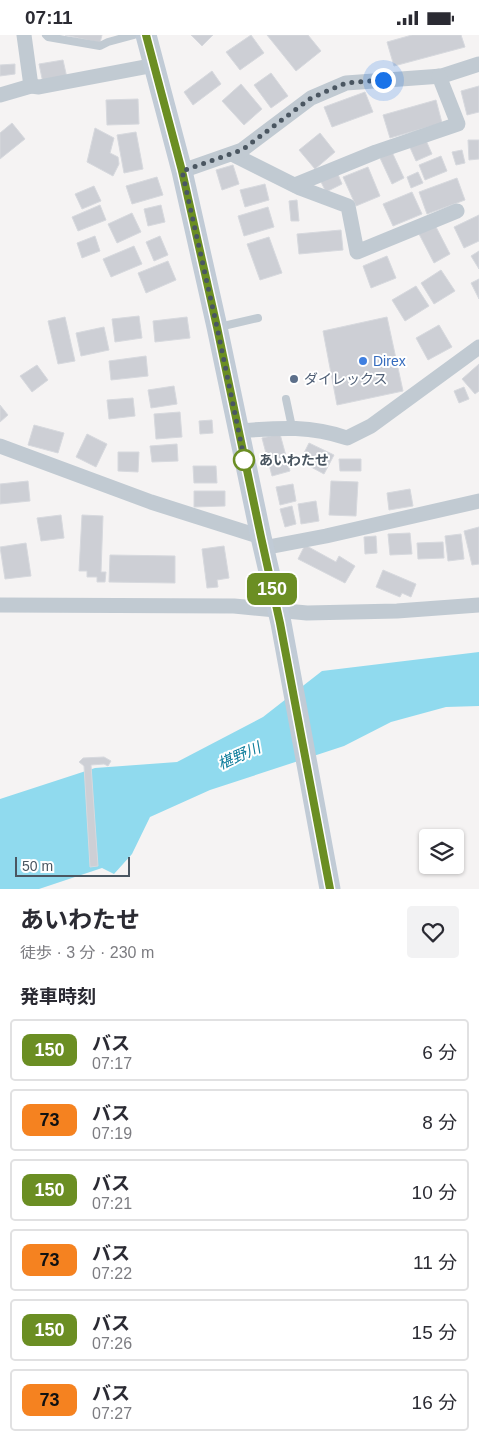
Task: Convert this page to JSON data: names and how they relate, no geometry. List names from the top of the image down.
{
  "water": ["椹野川"],
  "places": ["Direx", "ダイレックス", "あいわたせ"],
  "lines": ["bus line 150"],
  "scale_bar": "50 m",
  "page": {
    "status": "07:11",
    "on_map": "150",
    "scale": "50 m",
    "heading": [
      ["あいわたせ", "徒歩 · 3 分 · 230 m"],
      "発車時刻"
    ],
    "list": [
      {
        "mark": "150",
        "name": "バス",
        "note": "07:17",
        "value": "6 分"
      },
      {
        "mark": "73",
        "name": "バス",
        "note": "07:19",
        "value": "8 分"
      },
      {
        "mark": "150",
        "name": "バス",
        "note": "07:21",
        "value": "10 分"
      },
      {
        "mark": "73",
        "name": "バス",
        "note": "07:22",
        "value": "11 分"
      },
      {
        "mark": "150",
        "name": "バス",
        "note": "07:26",
        "value": "15 分"
      },
      {
        "mark": "73",
        "name": "バス",
        "note": "07:27",
        "value": "16 分"
      }
    ]
  }
}
